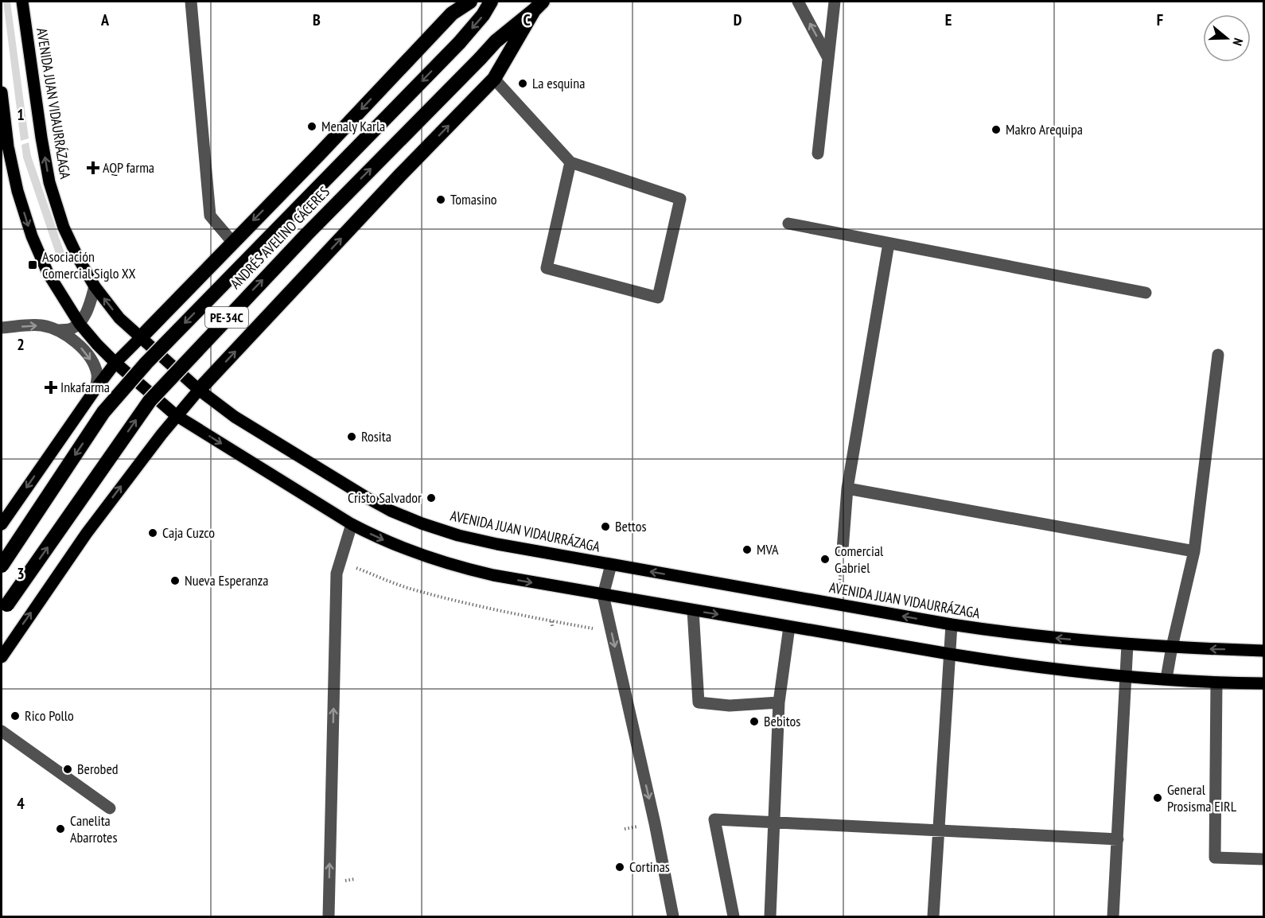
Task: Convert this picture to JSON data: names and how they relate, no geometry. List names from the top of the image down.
{
  "streets": {
    "highway": ["ANDRÉS AVELINO CÁCERES", "PE-34C"],
    "main road": ["AVENIDA JUAN VIDAURRÁZAGA"]
  },
  "places": {
    "other": [
      "La esquina",
      "Menaly Karla",
      "Makro Arequipa",
      "Tomasino",
      "Rosita",
      "Cristo Salvador",
      "Bettos",
      "Caja Cuzco",
      "MVA",
      "Comercial Gabriel",
      "Nueva Esperanza",
      "Rico Pollo",
      "Bebitos",
      "Berobed",
      "General Prosisma EIRL",
      "Canelita Abarrotes",
      "Cortinas"
    ],
    "health": ["AQP farma", "Inkafarma"],
    "transit": ["Asociación Comercial Siglo XX"]
  },
  "north": "right",
  "grid": {
    "columns": [
      "A",
      "B",
      "C",
      "D",
      "E",
      "F"
    ],
    "rows": [
      "1",
      "2",
      "3",
      "4"
    ]
  }
}
